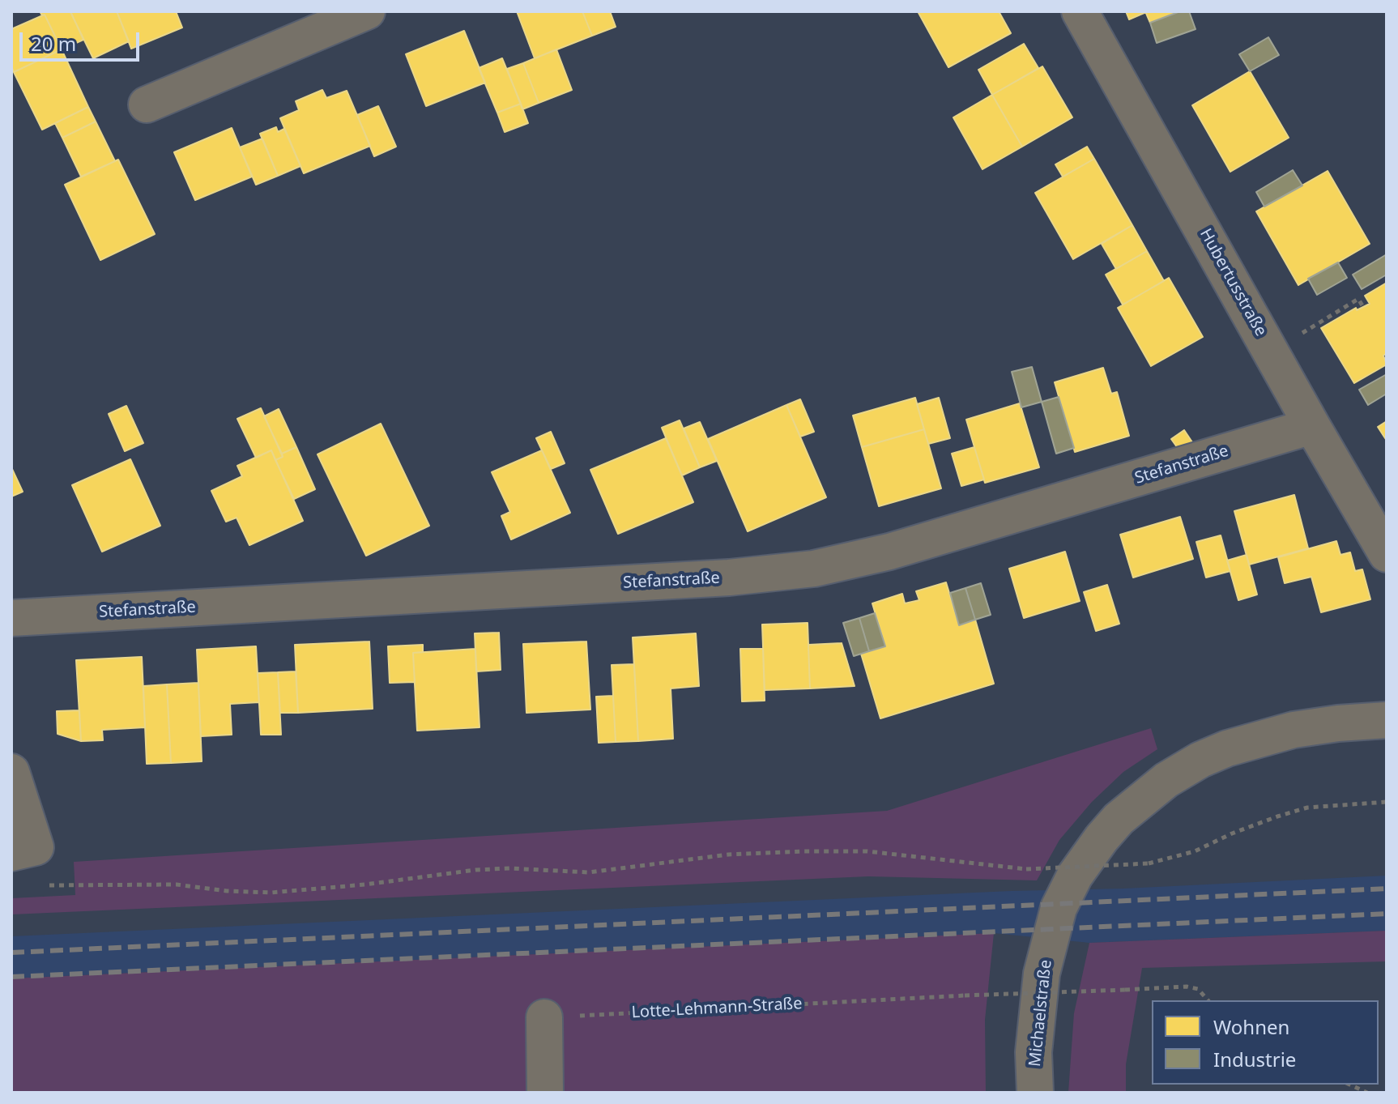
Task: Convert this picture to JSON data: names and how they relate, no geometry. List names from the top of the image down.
{
  "streets": {
    "street": ["Hubertusstraße", "Stefanstraße", "Michaelstraße"],
    "path": ["Lotte-Lehmann-Straße"]
  },
  "crossings": [
    ["Hubertusstraße", "Stefanstraße"]
  ],
  "legend": ["Wohnen", "Industrie"],
  "scale_bar": "20 m"
}
